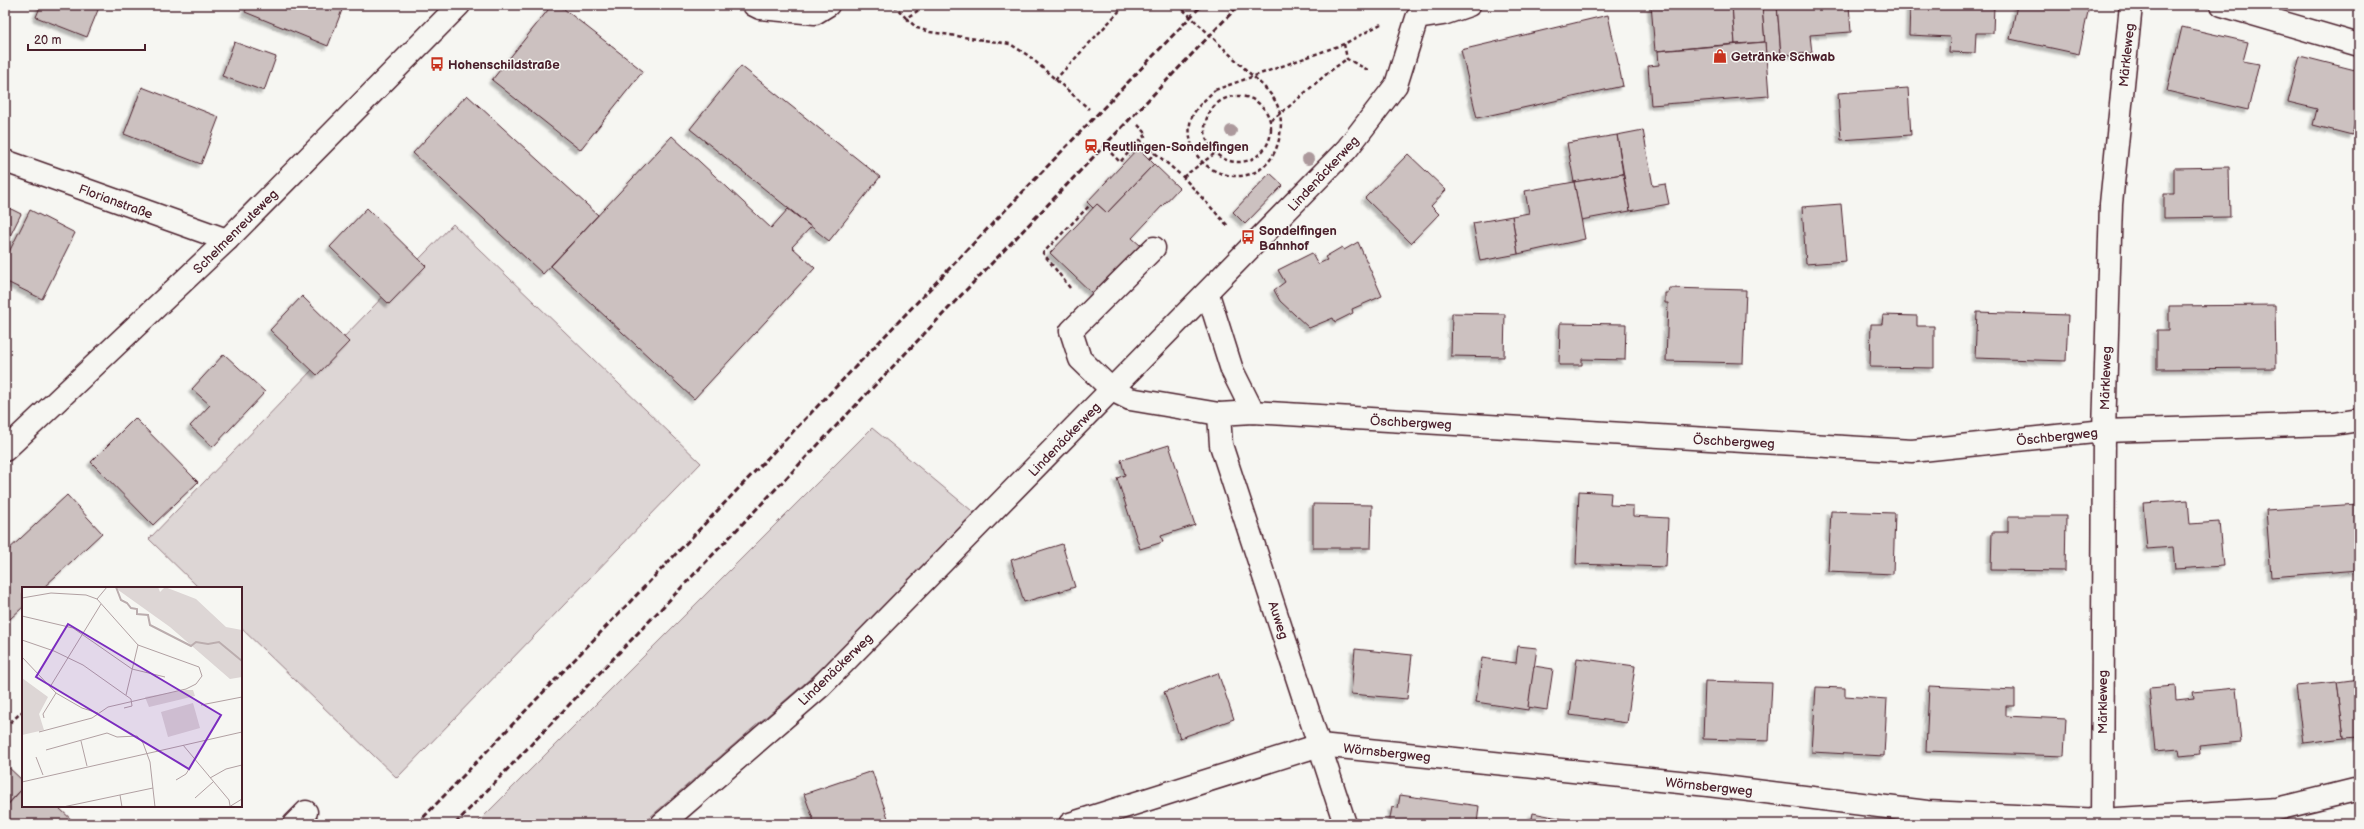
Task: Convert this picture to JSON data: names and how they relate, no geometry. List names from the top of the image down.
{
  "streets": {
    "street": [
      "Märkleweg",
      "Lindenäckerweg",
      "Florianstraße",
      "Schelmenreuteweg",
      "Öschbergweg",
      "Auweg",
      "Wörnsbergweg"
    ]
  },
  "crossings": [
    ["Märkleweg", "Öschbergweg"],
    ["Märkleweg", "Wörnsbergweg"],
    ["Lindenäckerweg", "Öschbergweg"],
    ["Florianstraße", "Schelmenreuteweg"],
    ["Öschbergweg", "Auweg"],
    ["Auweg", "Wörnsbergweg"]
  ],
  "places": {
    "shop": ["Getränke Schwab"],
    "bus stop": ["Hohenschildstraße", "Sondelfingen Bahnhof"],
    "station": ["Reutlingen-Sondelfingen"]
  },
  "scale_bar": "20 m"
}
